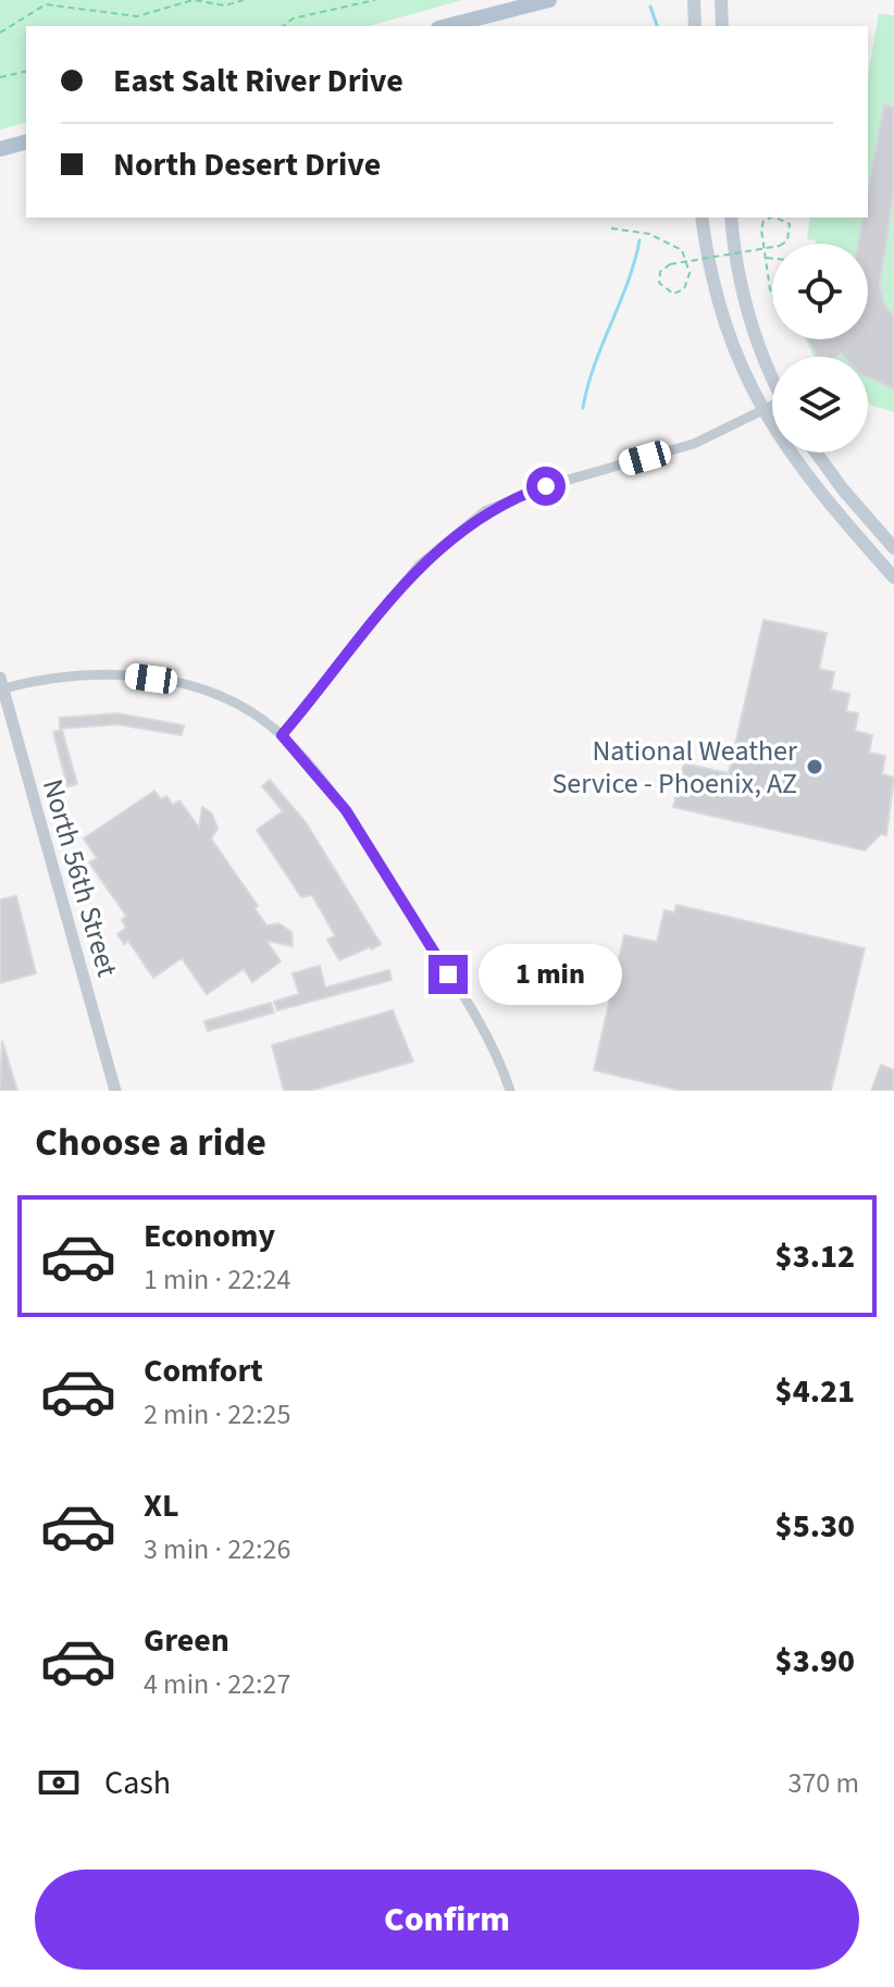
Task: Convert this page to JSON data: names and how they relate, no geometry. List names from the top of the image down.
{
  "streets": {
    "street": ["North 56th Street"]
  },
  "places": ["National Weather Service - Phoenix, AZ"],
  "page": {
    "banner": ["East Salt River Drive", "North Desert Drive"],
    "bubble": "1 min",
    "heading": "Choose a ride",
    "list": [
      {
        "name": "Economy",
        "note": "1 min · 22:24",
        "value": "$3.12"
      },
      {
        "name": "Comfort",
        "note": "2 min · 22:25",
        "value": "$4.21"
      },
      {
        "name": "XL",
        "note": "3 min · 22:26",
        "value": "$5.30"
      },
      {
        "name": "Green",
        "note": "4 min · 22:27",
        "value": "$3.90"
      }
    ],
    "pay": ["Cash", "370 m"],
    "buttons": "Confirm"
  }
}
